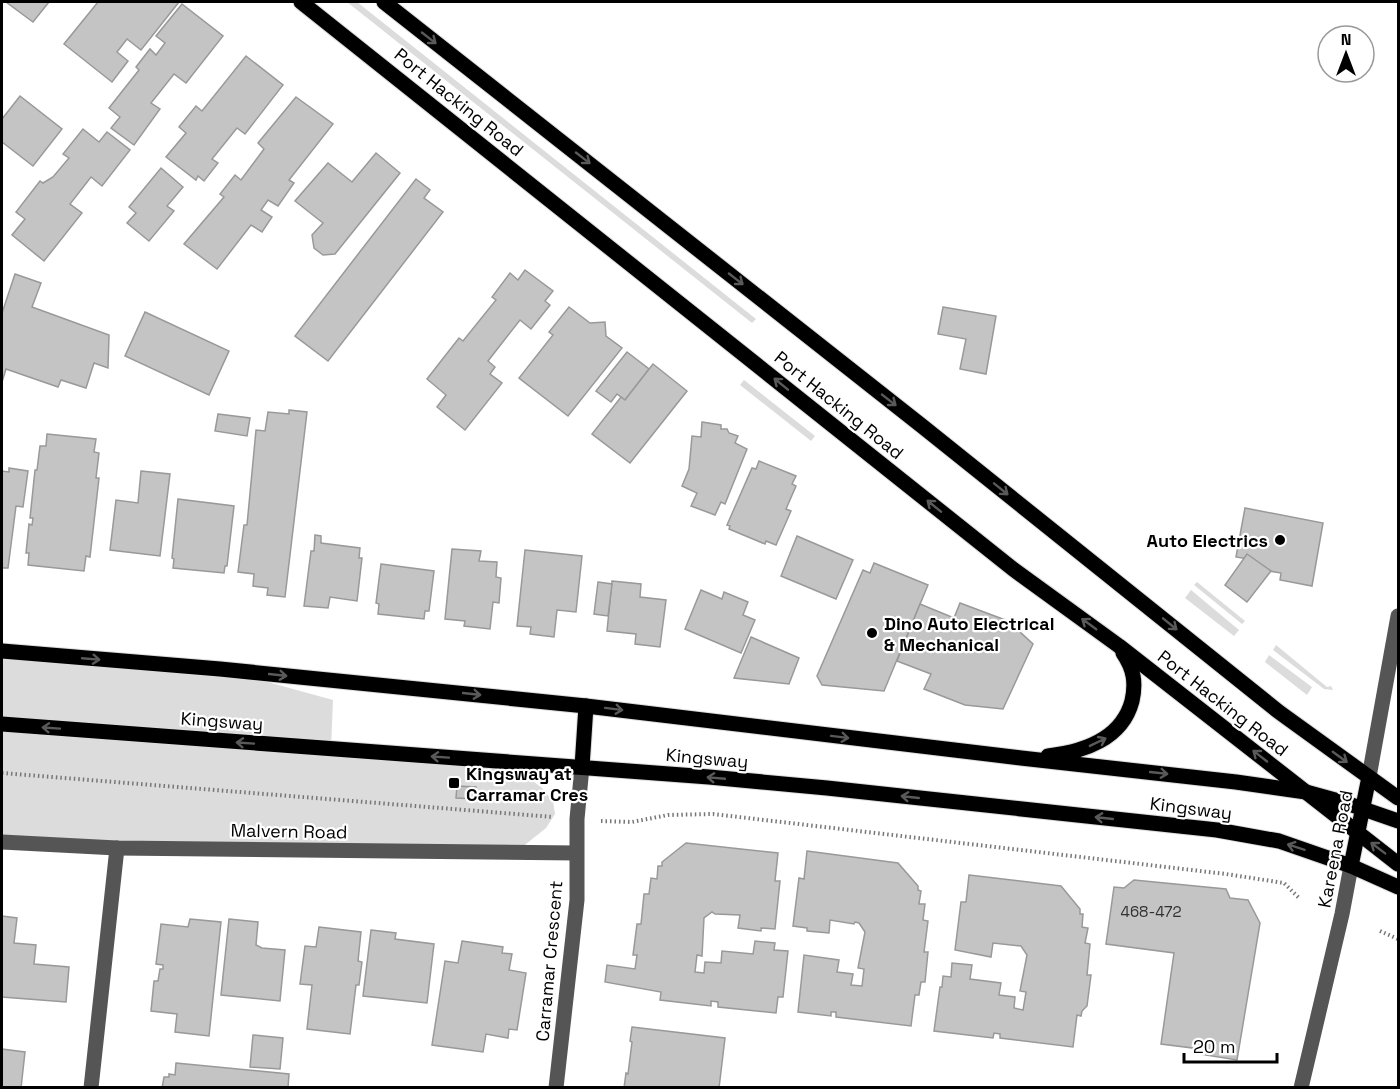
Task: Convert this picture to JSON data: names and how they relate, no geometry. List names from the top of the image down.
{
  "streets": {
    "main road": ["Port Hacking Road", "Kingsway", "Kareena Road"],
    "street": ["Malvern Road", "Carramar Crescent"]
  },
  "crossings": [
    ["Port Hacking Road", "Kingsway"],
    ["Port Hacking Road", "Kareena Road"],
    ["Kingsway", "Kareena Road"],
    ["Kingsway", "Carramar Crescent"],
    ["Malvern Road", "Carramar Crescent"]
  ],
  "places": {
    "other": ["Auto Electrics", "Dino Auto Electrical & Mechanical"],
    "transit": ["Kingsway at Carramar Cres"]
  },
  "house_numbers": ["468-472"],
  "scale_bar": "20 m",
  "north": "top"
}
